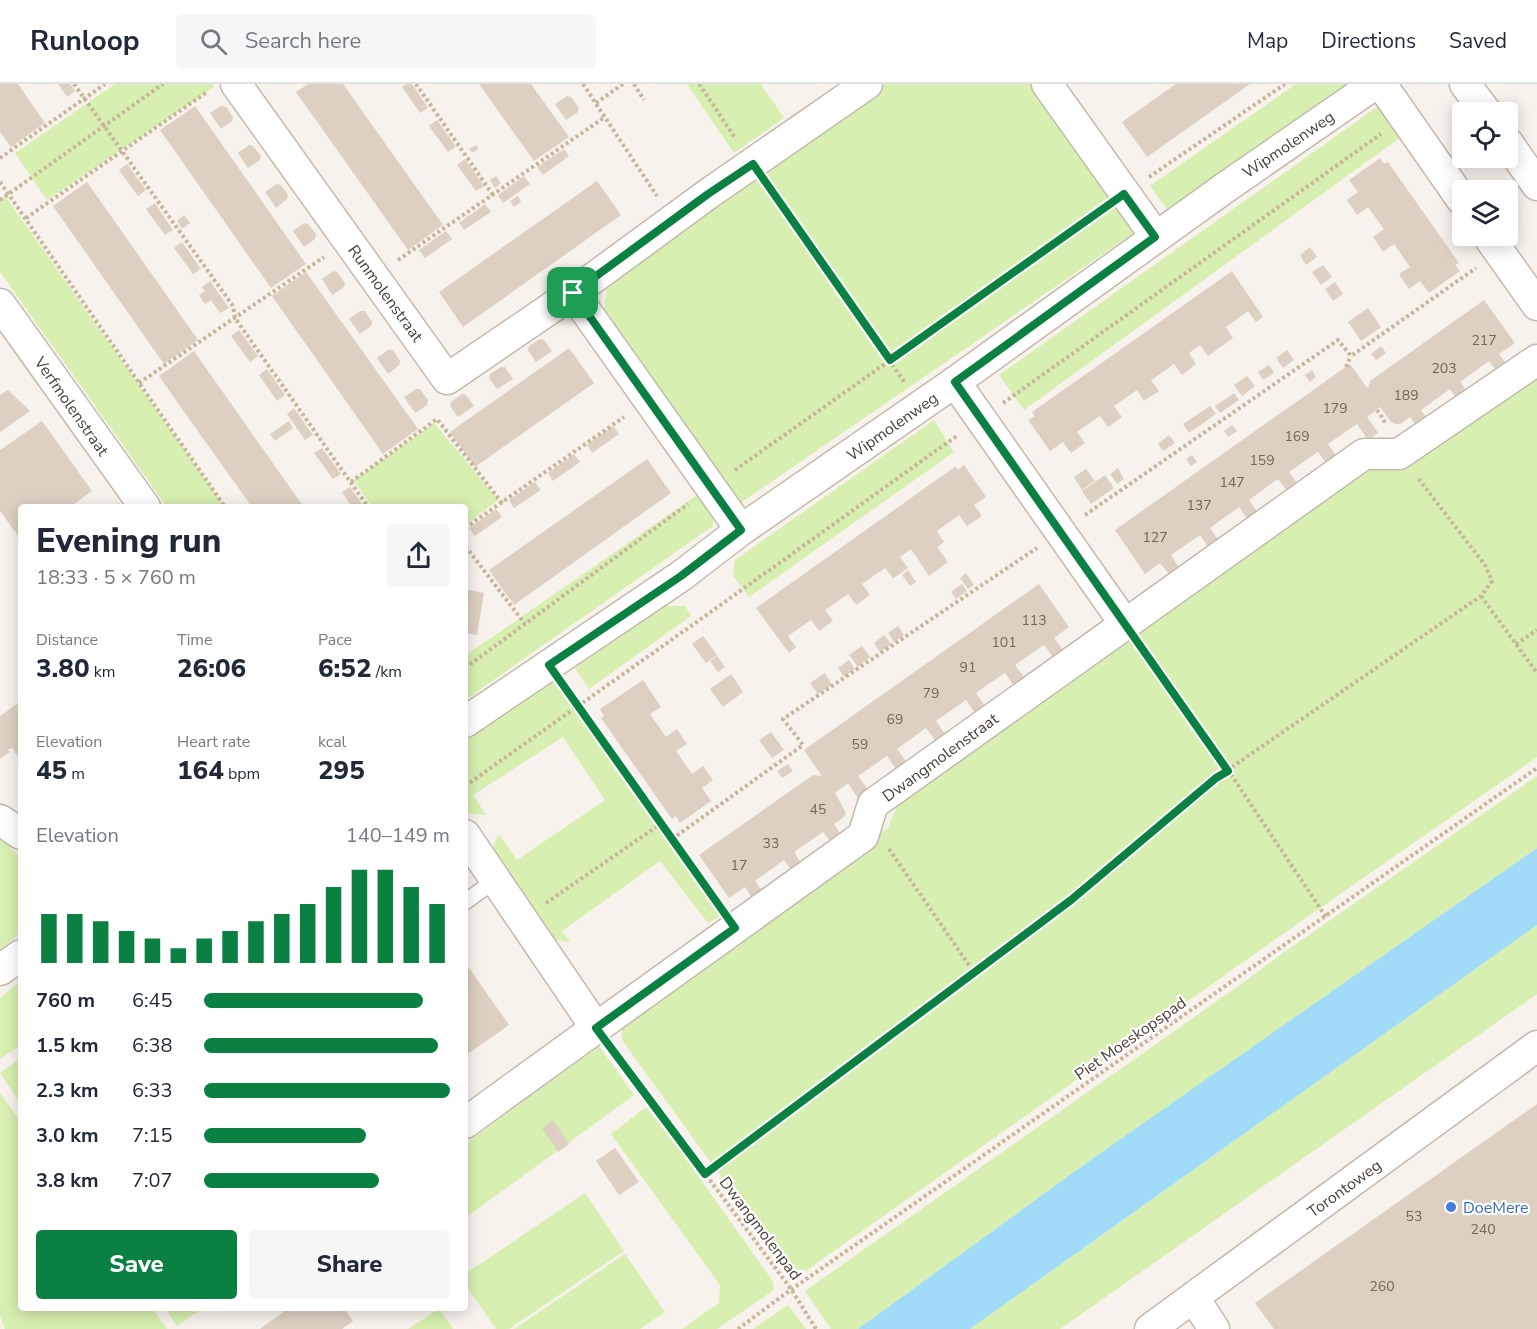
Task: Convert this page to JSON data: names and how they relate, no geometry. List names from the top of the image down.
{
  "streets": {
    "street": [
      "Wipmolenweg",
      "Runmolenstraat",
      "Verfmolenstraat",
      "Dwangmolenstraat",
      "Torontoweg"
    ],
    "path": ["Piet Moeskopspad", "Dwangmolenpad"]
  },
  "crossings": [
    ["Dwangmolenstraat", "Dwangmolenpad"],
    ["Piet Moeskopspad", "Dwangmolenpad"]
  ],
  "places": ["DoeMere"],
  "house_numbers": [
    "217",
    "203",
    "189",
    "179",
    "169",
    "159",
    "147",
    "137",
    "127",
    "113",
    "101",
    "91",
    "79",
    "69",
    "59",
    "45",
    "33",
    "17",
    "53",
    "240",
    "260"
  ],
  "page": {
    "header": "Runloop",
    "search": "Search here",
    "nav": ["Map", "Directions", "Saved"],
    "heading": ["Evening run", "18:33 · 5 × 760 m"],
    "stats": [
      ["Distance", "3.80 km"],
      ["Time", "26:06"],
      ["Pace", "6:52 /km"],
      ["Elevation", "45 m"],
      ["Heart rate", "164 bpm"],
      ["kcal", "295"]
    ],
    "chart": ["Elevation", "140–149 m"],
    "list": [
      {
        "name": "760 m",
        "note": "6:45"
      },
      {
        "name": "1.5 km",
        "note": "6:38"
      },
      {
        "name": "2.3 km",
        "note": "6:33"
      },
      {
        "name": "3.0 km",
        "note": "7:15"
      },
      {
        "name": "3.8 km",
        "note": "7:07"
      }
    ],
    "buttons": ["Save", "Share"]
  }
}
